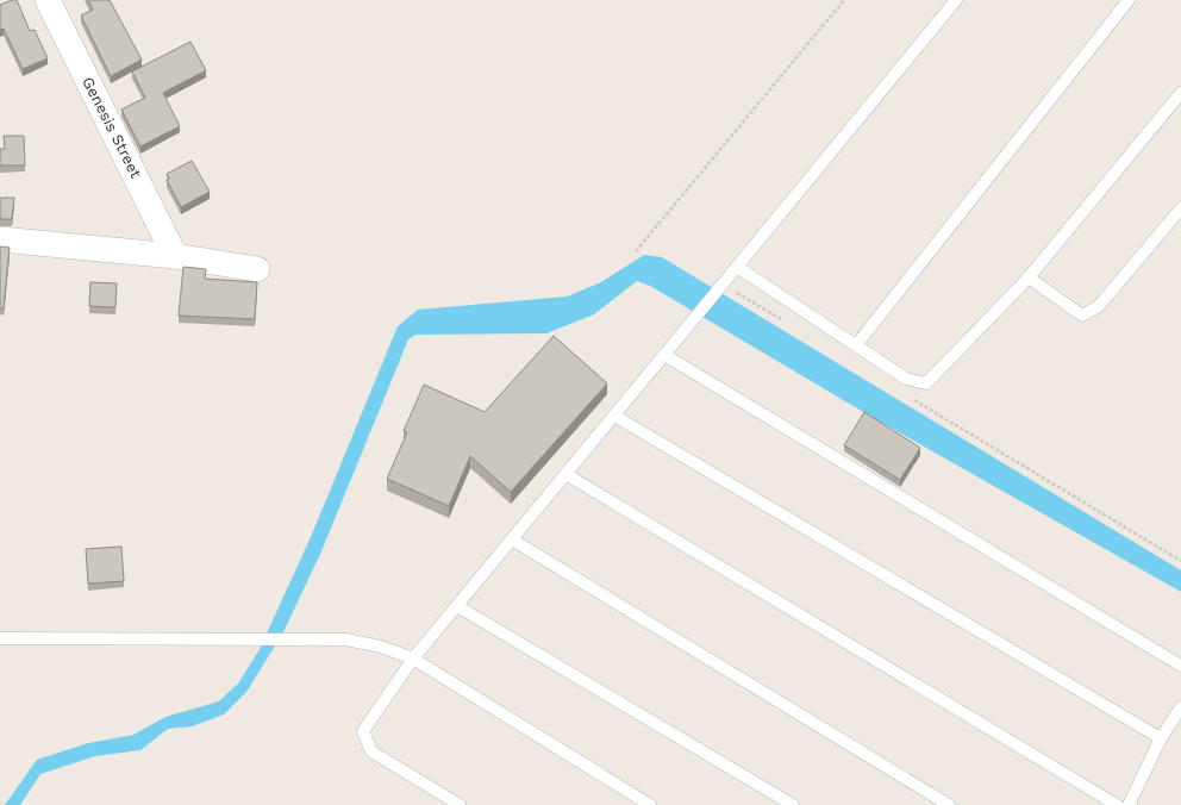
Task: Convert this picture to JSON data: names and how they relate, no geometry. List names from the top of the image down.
{
  "streets": {
    "street": ["Genesis Street"]
  }
}
